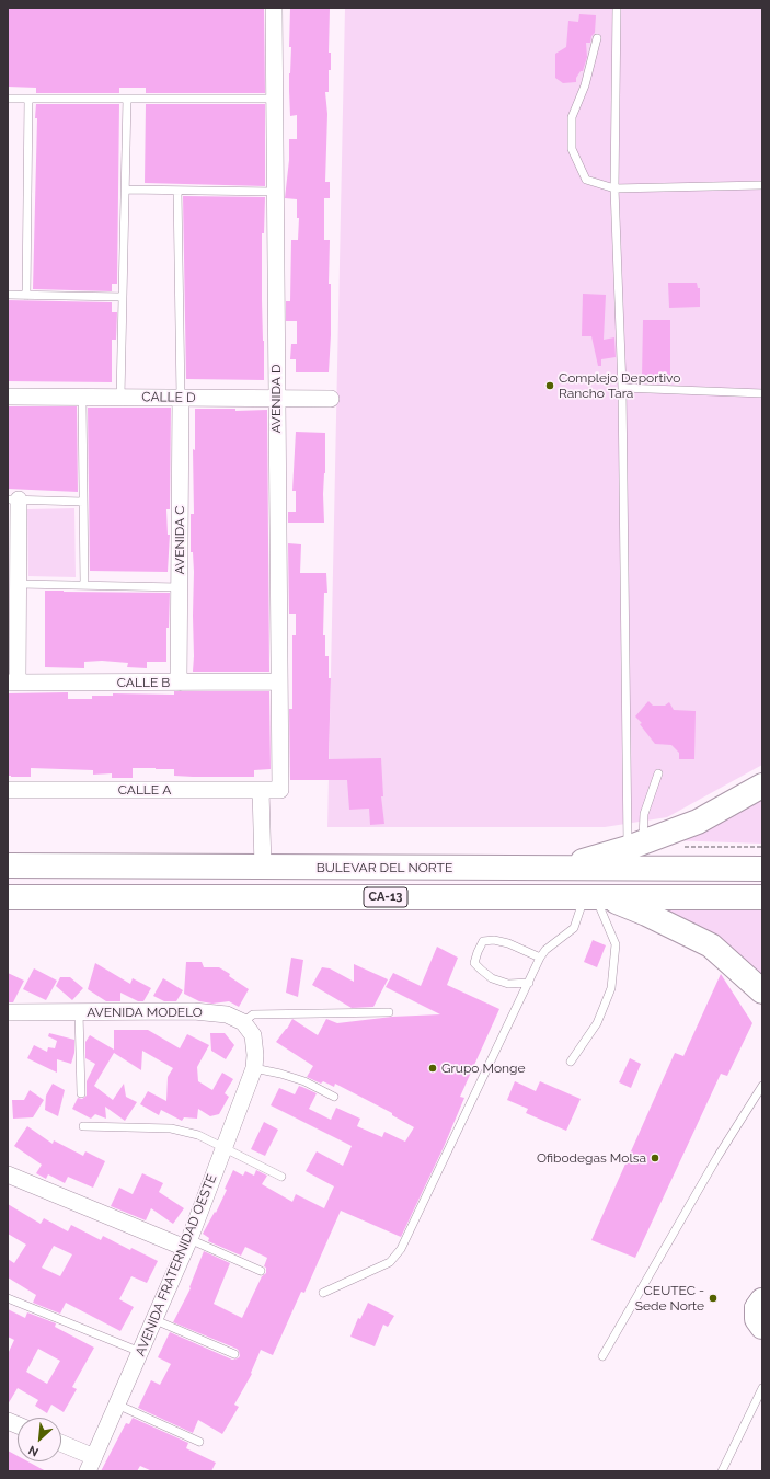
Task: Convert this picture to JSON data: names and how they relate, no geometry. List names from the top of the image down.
{
  "streets": {
    "highway": ["BULEVAR DEL NORTE", "CA-13"],
    "street": [
      "CALLE D",
      "AVENIDA D",
      "AVENIDA C",
      "CALLE B",
      "CALLE A",
      "AVENIDA MODELO",
      "AVENIDA FRATERNIDAD OESTE"
    ]
  },
  "crossings": [
    ["CALLE D", "AVENIDA D"],
    ["CALLE D", "AVENIDA C"],
    ["AVENIDA D", "CALLE B"],
    ["AVENIDA D", "CALLE A"],
    ["AVENIDA C", "CALLE B"]
  ],
  "places": [
    "Complejo Deportivo Rancho Tara",
    "Grupo Monge",
    "Ofibodegas Molsa",
    "CEUTEC - Sede Norte"
  ],
  "north": "bottom left"
}
